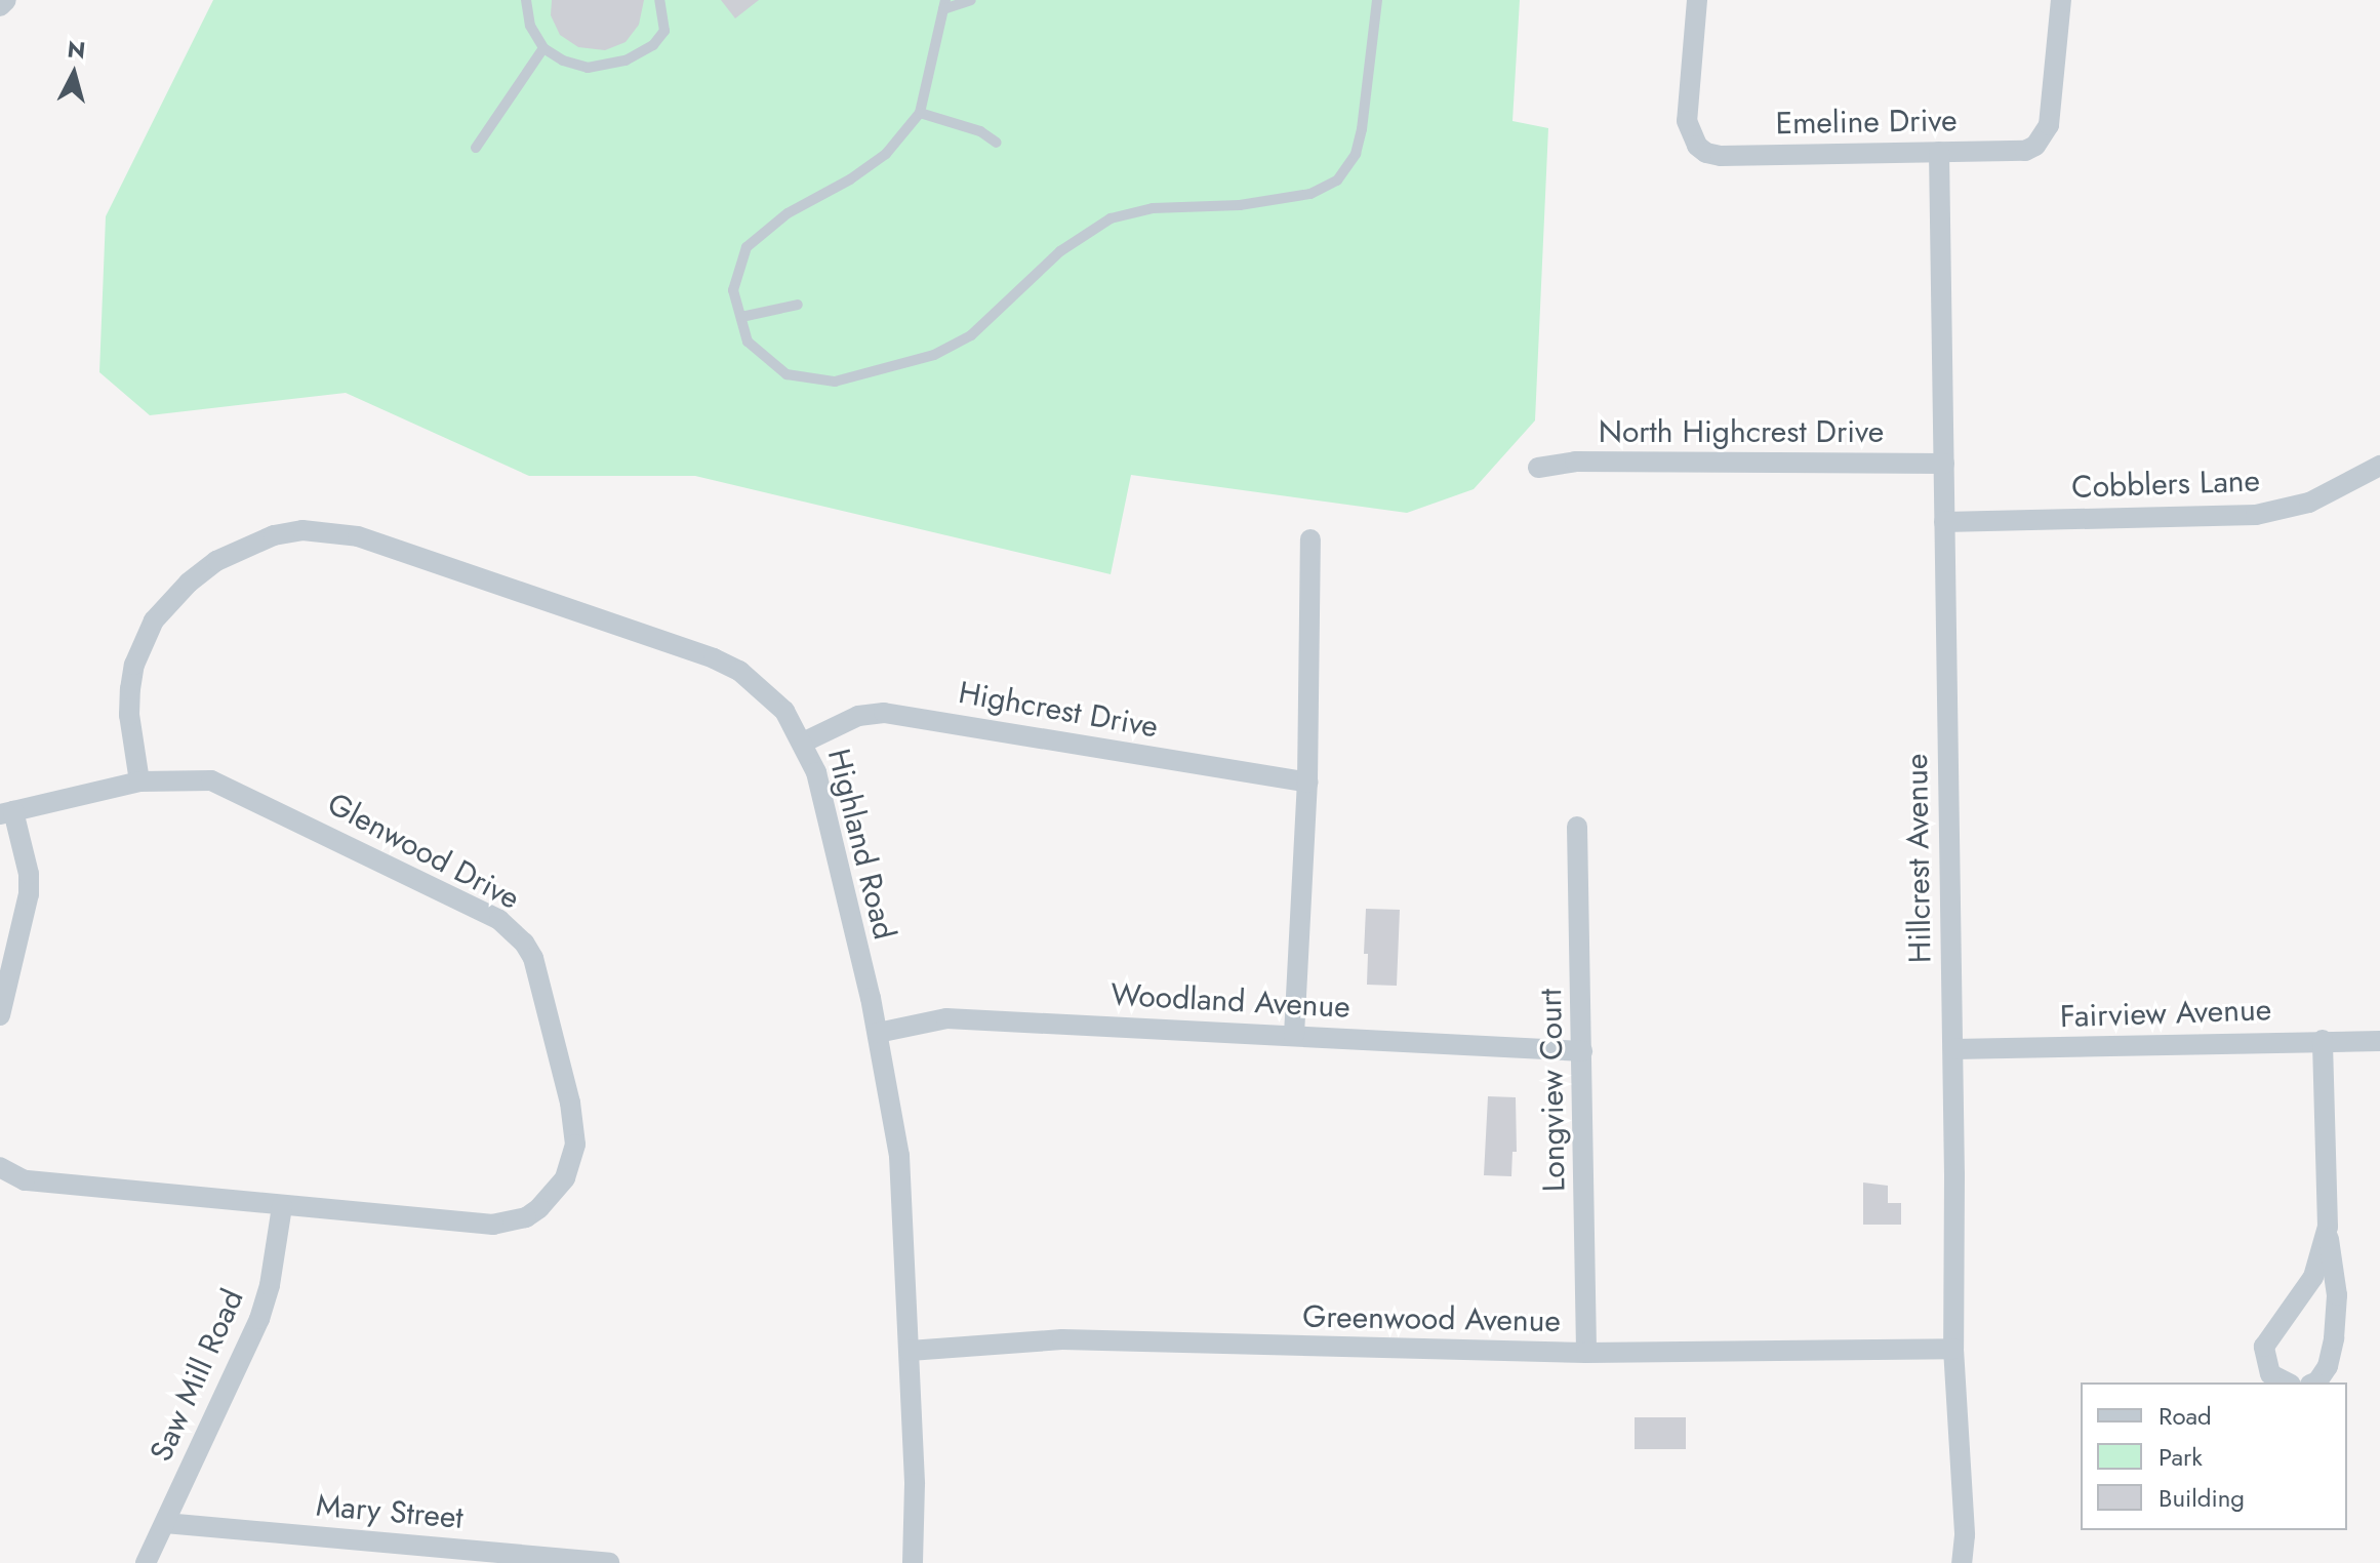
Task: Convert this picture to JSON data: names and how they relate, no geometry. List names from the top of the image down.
{
  "streets": {
    "street": [
      "Emeline Drive",
      "North Highcrest Drive",
      "Cobblers Lane",
      "Highcrest Drive",
      "Highland Road",
      "Glenwood Drive",
      "Hillcrest Avenue",
      "Woodland Avenue",
      "Fairview Avenue",
      "Longview Court",
      "Greenwood Avenue",
      "Saw Mill Road",
      "Mary Street"
    ]
  },
  "crossings": [
    ["Emeline Drive", "Hillcrest Avenue"],
    ["North Highcrest Drive", "Hillcrest Avenue"],
    ["Cobblers Lane", "Hillcrest Avenue"],
    ["Highcrest Drive", "Highland Road"],
    ["Highland Road", "Glenwood Drive"],
    ["Highland Road", "Woodland Avenue"],
    ["Highland Road", "Greenwood Avenue"],
    ["Glenwood Drive", "Saw Mill Road"],
    ["Hillcrest Avenue", "Fairview Avenue"],
    ["Hillcrest Avenue", "Greenwood Avenue"],
    ["Woodland Avenue", "Longview Court"],
    ["Longview Court", "Greenwood Avenue"],
    ["Saw Mill Road", "Mary Street"]
  ],
  "legend": ["Road", "Park", "Building"],
  "north": "top"
}
